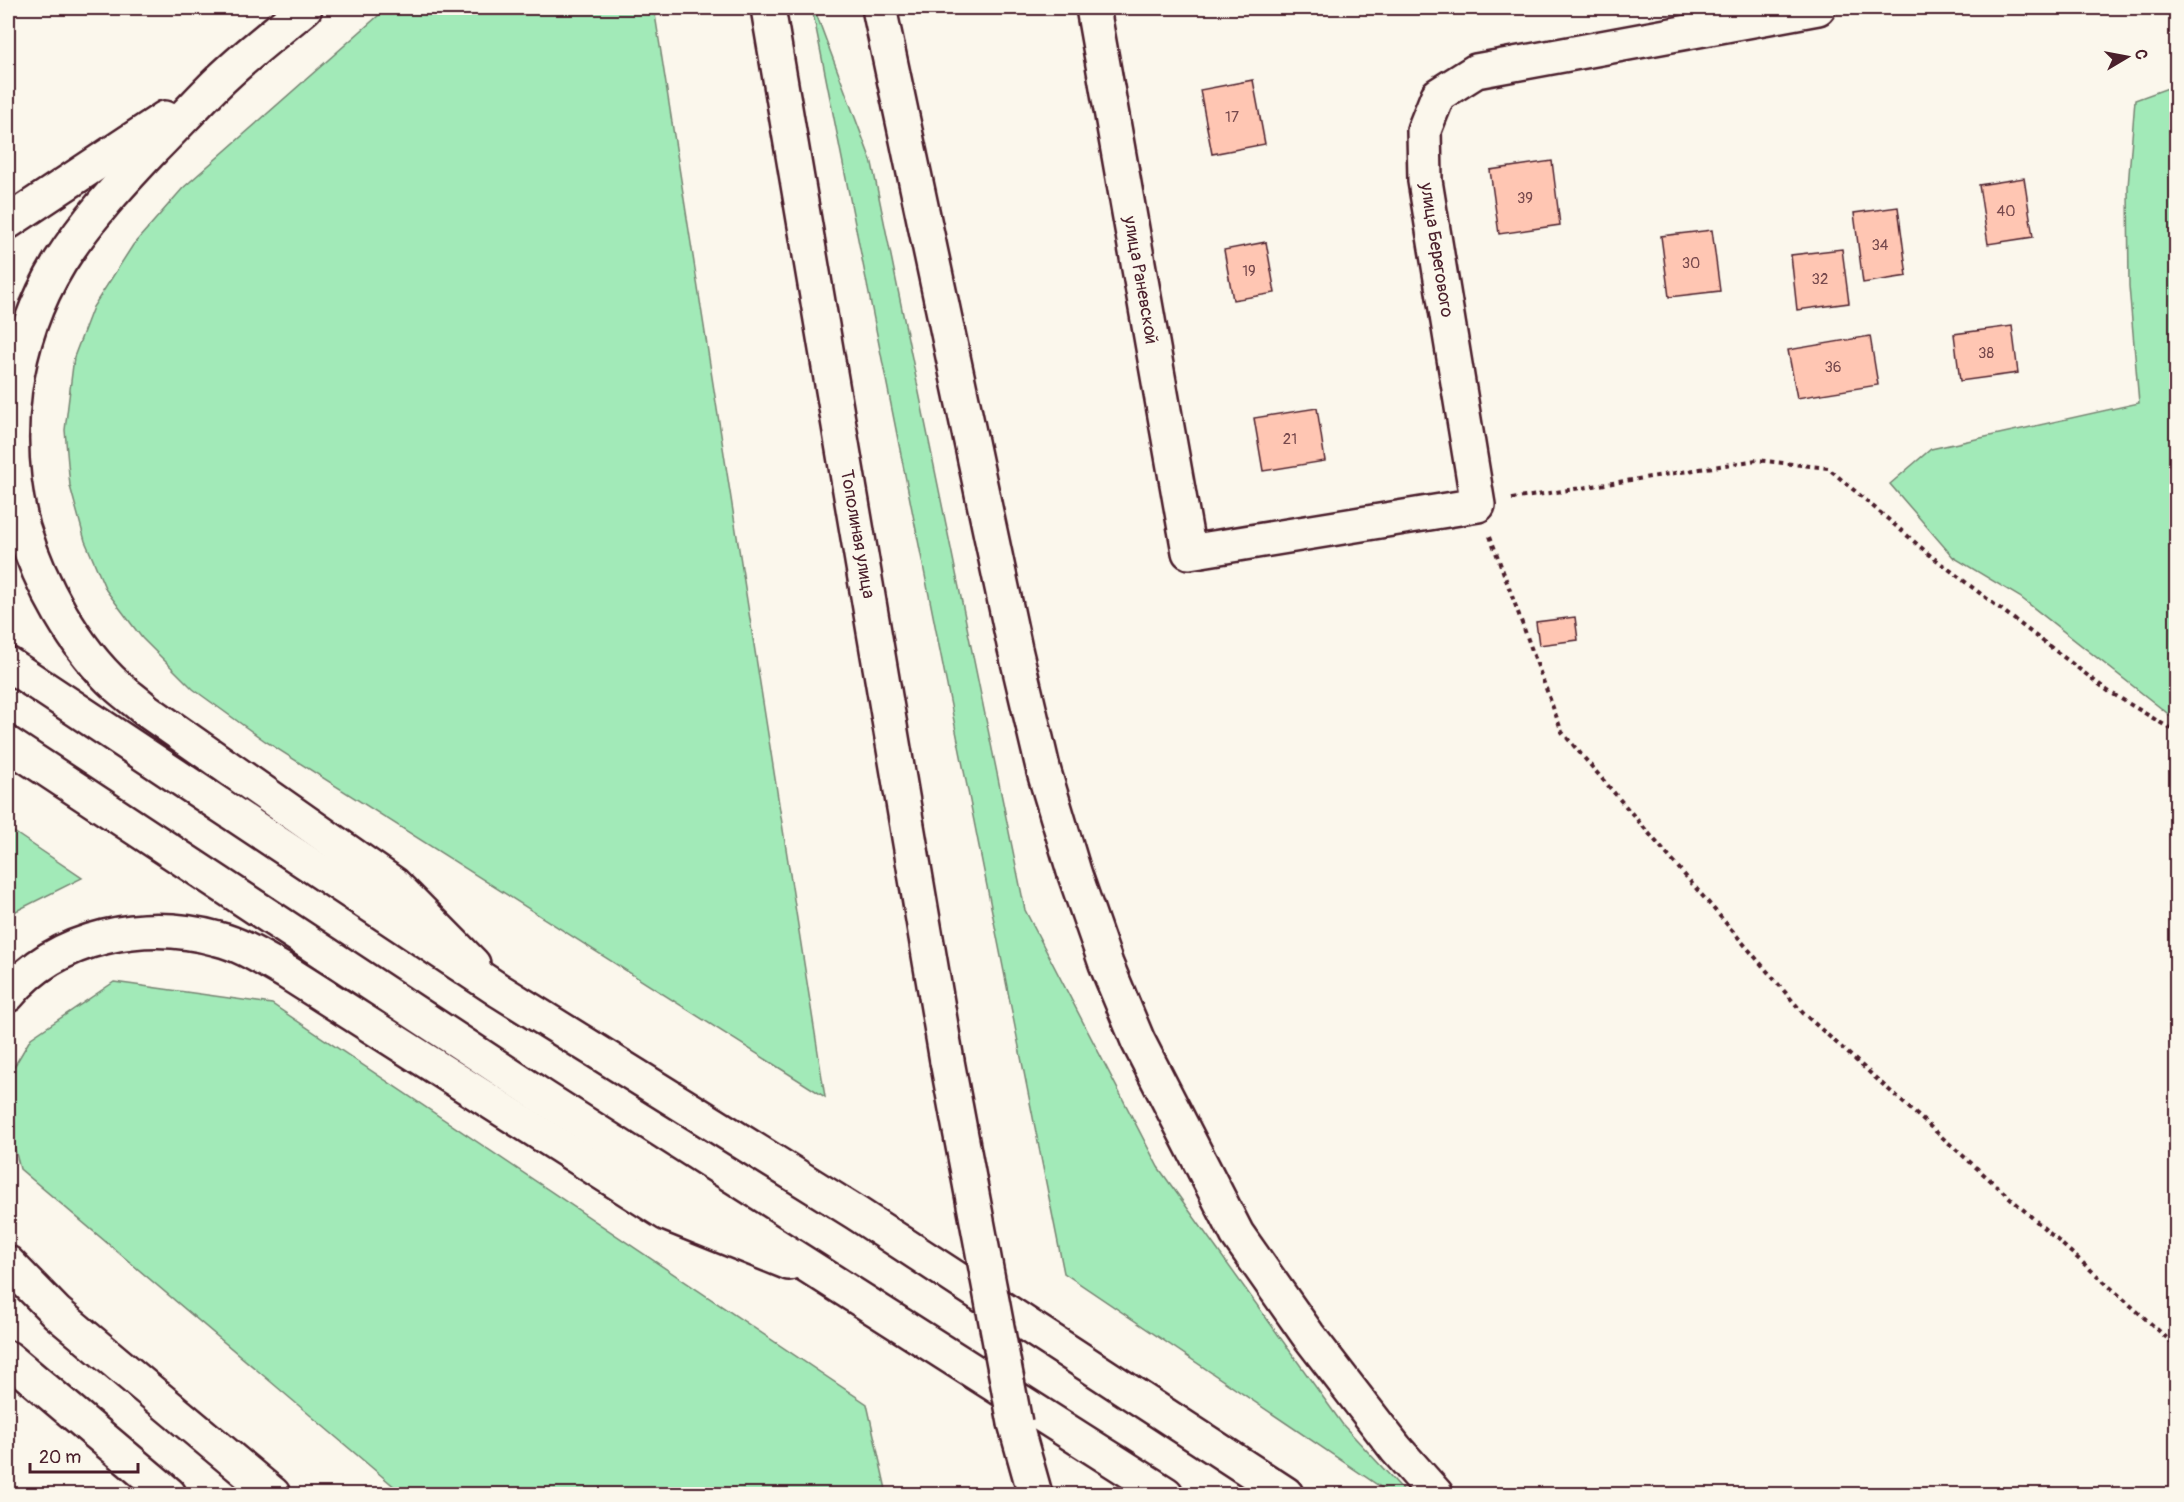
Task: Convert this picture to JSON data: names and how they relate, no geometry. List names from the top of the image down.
{
  "streets": {
    "main road": ["улица Берегового", "улица Раневской", "Тополиная улица"]
  },
  "crossings": [
    ["улица Берегового", "улица Раневской"]
  ],
  "house_numbers": [
    "17",
    "39",
    "40",
    "34",
    "30",
    "19",
    "32",
    "38",
    "36",
    "21"
  ],
  "scale_bar": "20 m",
  "north": "right"
}
